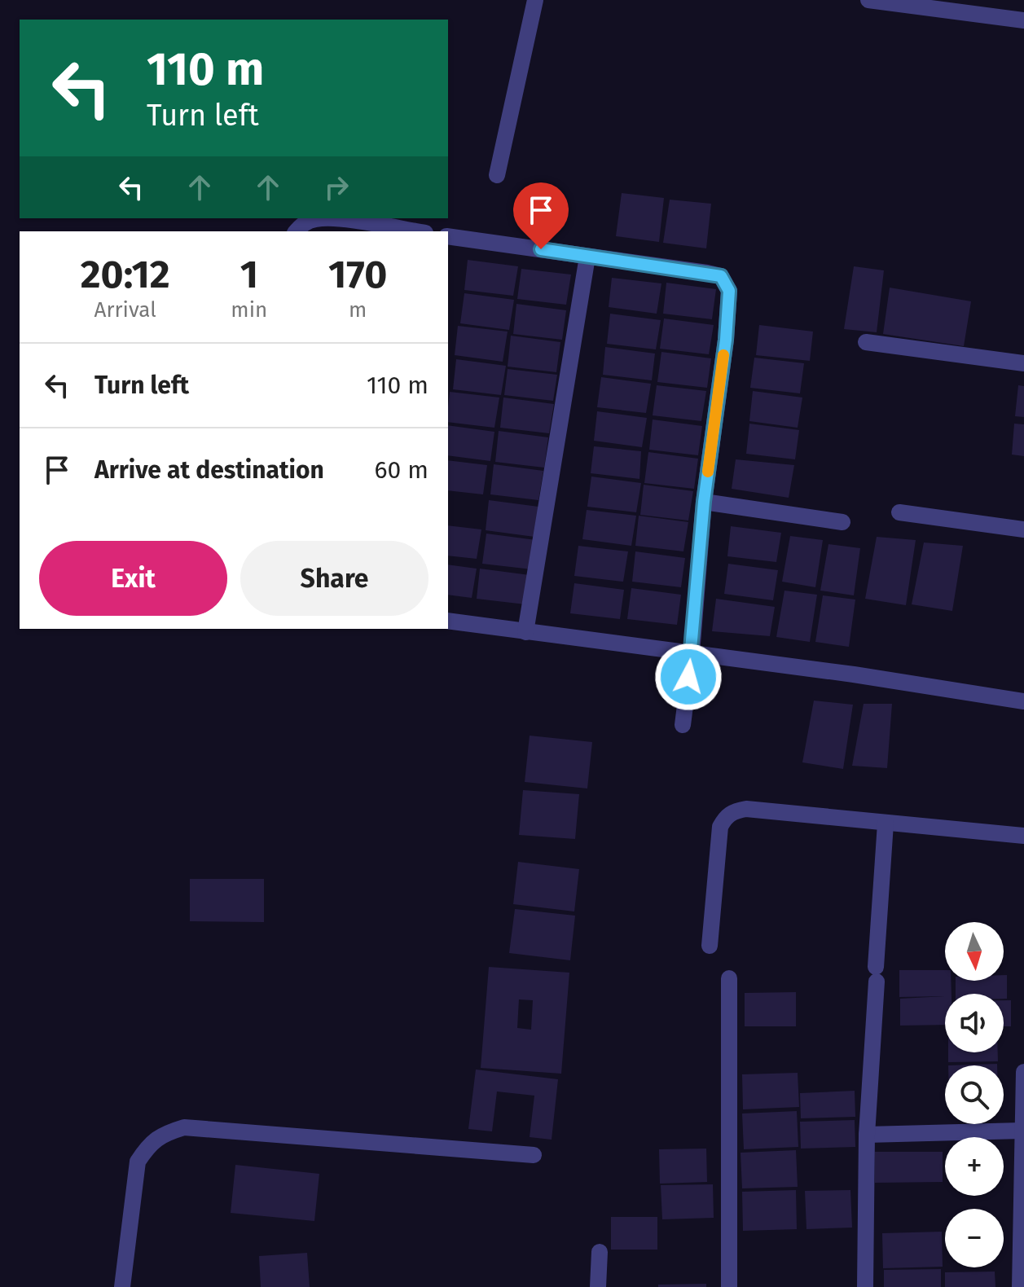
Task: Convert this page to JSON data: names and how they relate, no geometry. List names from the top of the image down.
{
  "north": "bottom",
  "page": {
    "turn": ["110 m", "Turn left"],
    "eta": [
      "20:12",
      "Arrival",
      "1",
      "min",
      "170",
      "m"
    ],
    "list": [
      {
        "name": "Turn left",
        "value": "110 m"
      },
      {
        "name": "Arrive at destination",
        "value": "60 m"
      }
    ],
    "buttons": ["Exit", "Share"],
    "map_buttons": ["+", "−"]
  }
}
